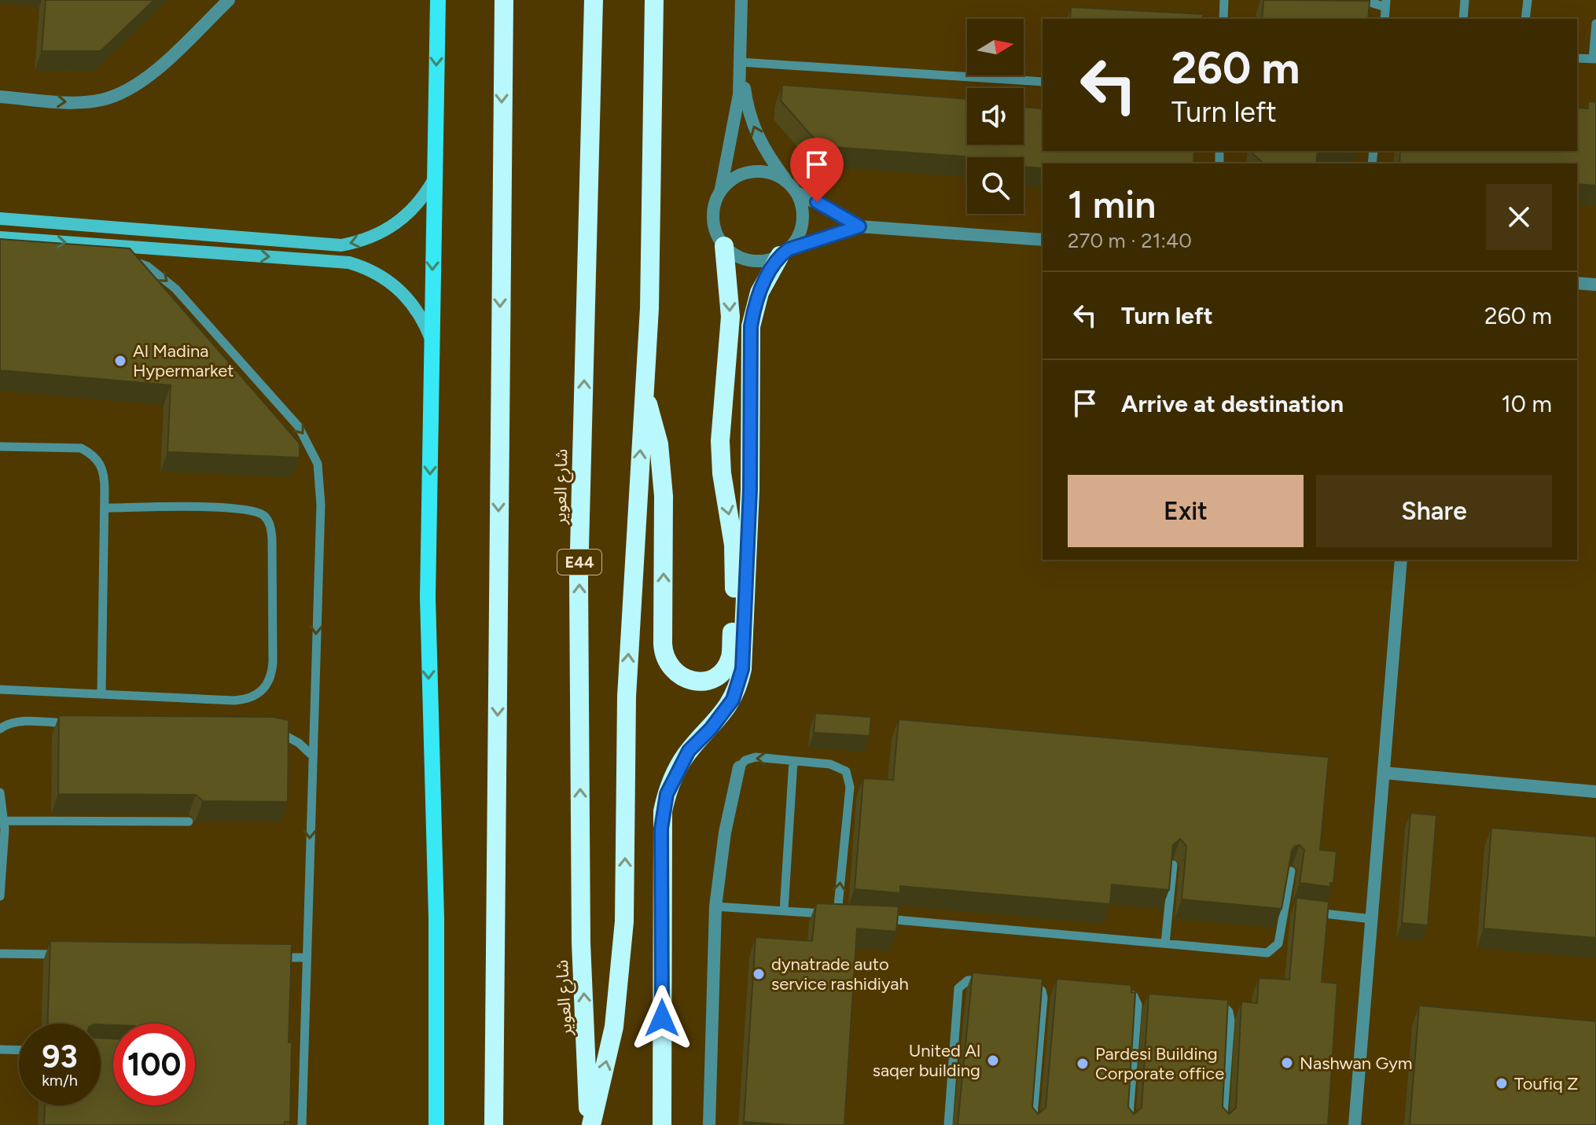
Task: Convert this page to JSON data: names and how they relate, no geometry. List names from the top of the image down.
{
  "streets": {
    "highway": ["شارع العوير", "E44"]
  },
  "places": [
    "Al Madina Hypermarket",
    "dynatrade auto service rashidiyah",
    "United Al saqer building",
    "Nashwan Gym",
    "Pardesi Building Corporate office",
    "Toufiq Z"
  ],
  "north": "right",
  "page": {
    "turn": ["260 m", "Turn left"],
    "heading": ["1 min", "270 m · 21:40"],
    "list": [
      {
        "name": "Turn left",
        "value": "260 m"
      },
      {
        "name": "Arrive at destination",
        "value": "10 m"
      }
    ],
    "buttons": ["Exit", "Share"],
    "speed": "93 km/h",
    "limit": "100"
  }
}
